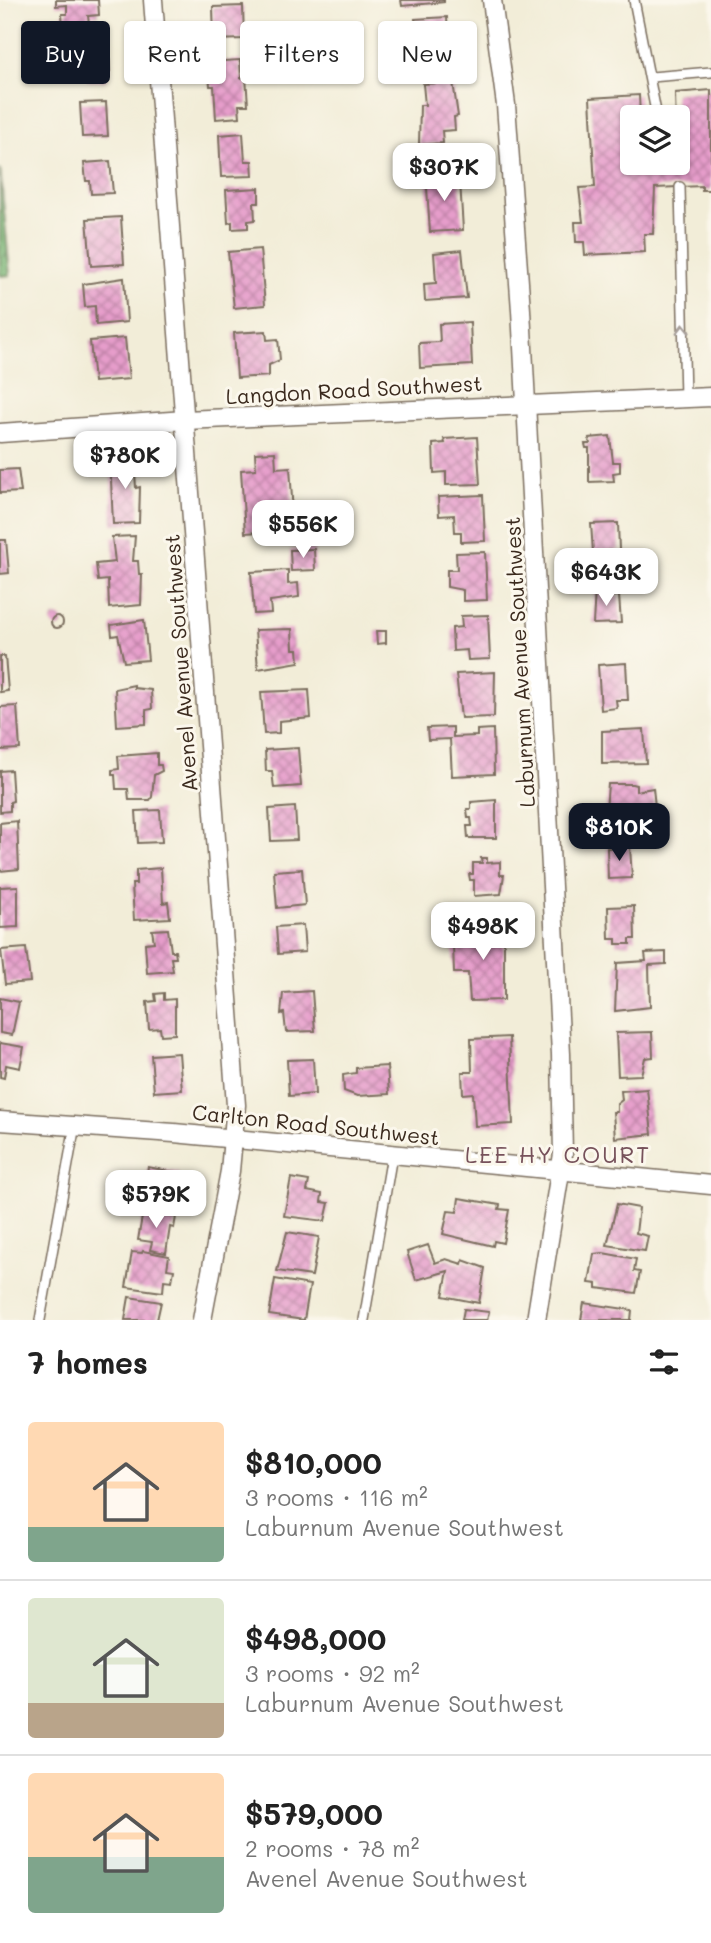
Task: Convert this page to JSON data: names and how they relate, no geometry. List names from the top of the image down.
{
  "streets": {
    "street": [
      "Langdon Road Southwest",
      "Laburnum Avenue Southwest",
      "Avenel Avenue Southwest",
      "Carlton Road Southwest"
    ]
  },
  "crossings": [
    ["Langdon Road Southwest", "Laburnum Avenue Southwest"],
    ["Langdon Road Southwest", "Avenel Avenue Southwest"],
    ["Laburnum Avenue Southwest", "Carlton Road Southwest"],
    ["Avenel Avenue Southwest", "Carlton Road Southwest"]
  ],
  "districts": ["LEE HY COURT"],
  "page": {
    "chip": [
      "Buy",
      "Rent",
      "Filters",
      "New"
    ],
    "price": [
      "$307K",
      "$780K",
      "$556K",
      "$643K",
      "$810K",
      "$498K",
      "$579K"
    ],
    "heading": "7 homes",
    "list": [
      {
        "name": "$810,000",
        "note": "3 rooms · 116 m² · Laburnum Avenue Southwest"
      },
      {
        "name": "$498,000",
        "note": "3 rooms · 92 m² · Laburnum Avenue Southwest"
      },
      {
        "name": "$579,000",
        "note": "2 rooms · 78 m² · Avenel Avenue Southwest"
      }
    ]
  }
}
